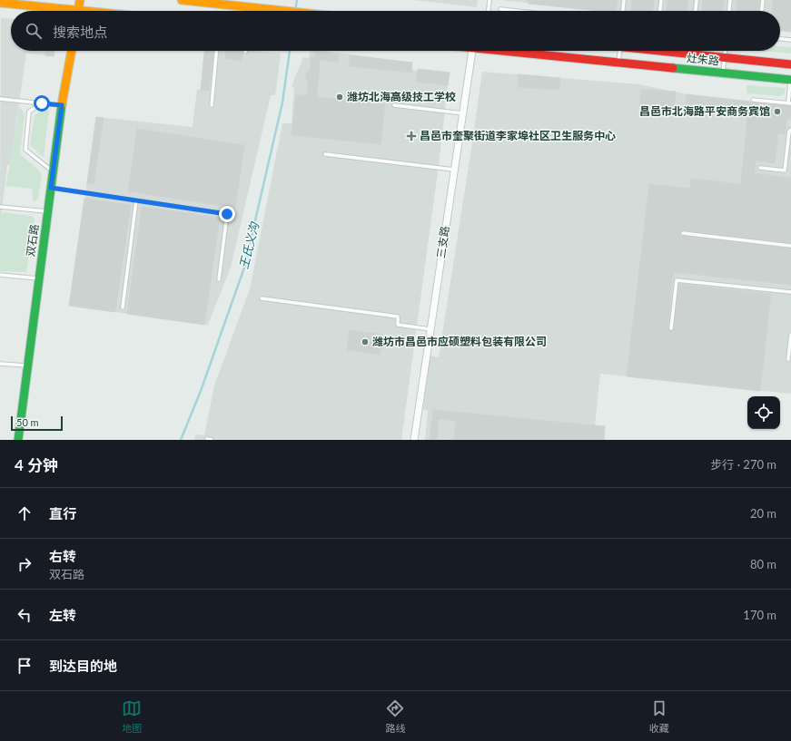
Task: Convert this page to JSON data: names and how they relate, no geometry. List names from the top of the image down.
{
  "streets": {
    "main road": ["灶朱路", "双石路"],
    "street": ["三支路"]
  },
  "water": ["王氏义沟"],
  "places": {
    "other": ["潍坊北海高级技工学校", "昌邑市北海路平安商务宾馆", "潍坊市昌邑市应硕塑料包装有限公司"],
    "health": ["昌邑市奎聚街道李家埠社区卫生服务中心"]
  },
  "scale_bar": "50 m",
  "page": {
    "search": "搜索地点",
    "scale": "50 m",
    "heading": ["4 分钟", "步行 · 270 m"],
    "list": [
      ["直行", "20 m"],
      ["右转", "双石路", "80 m"],
      ["左转", "170 m"],
      "到达目的地"
    ],
    "nav": ["地图", "路线", "收藏"]
  }
}
